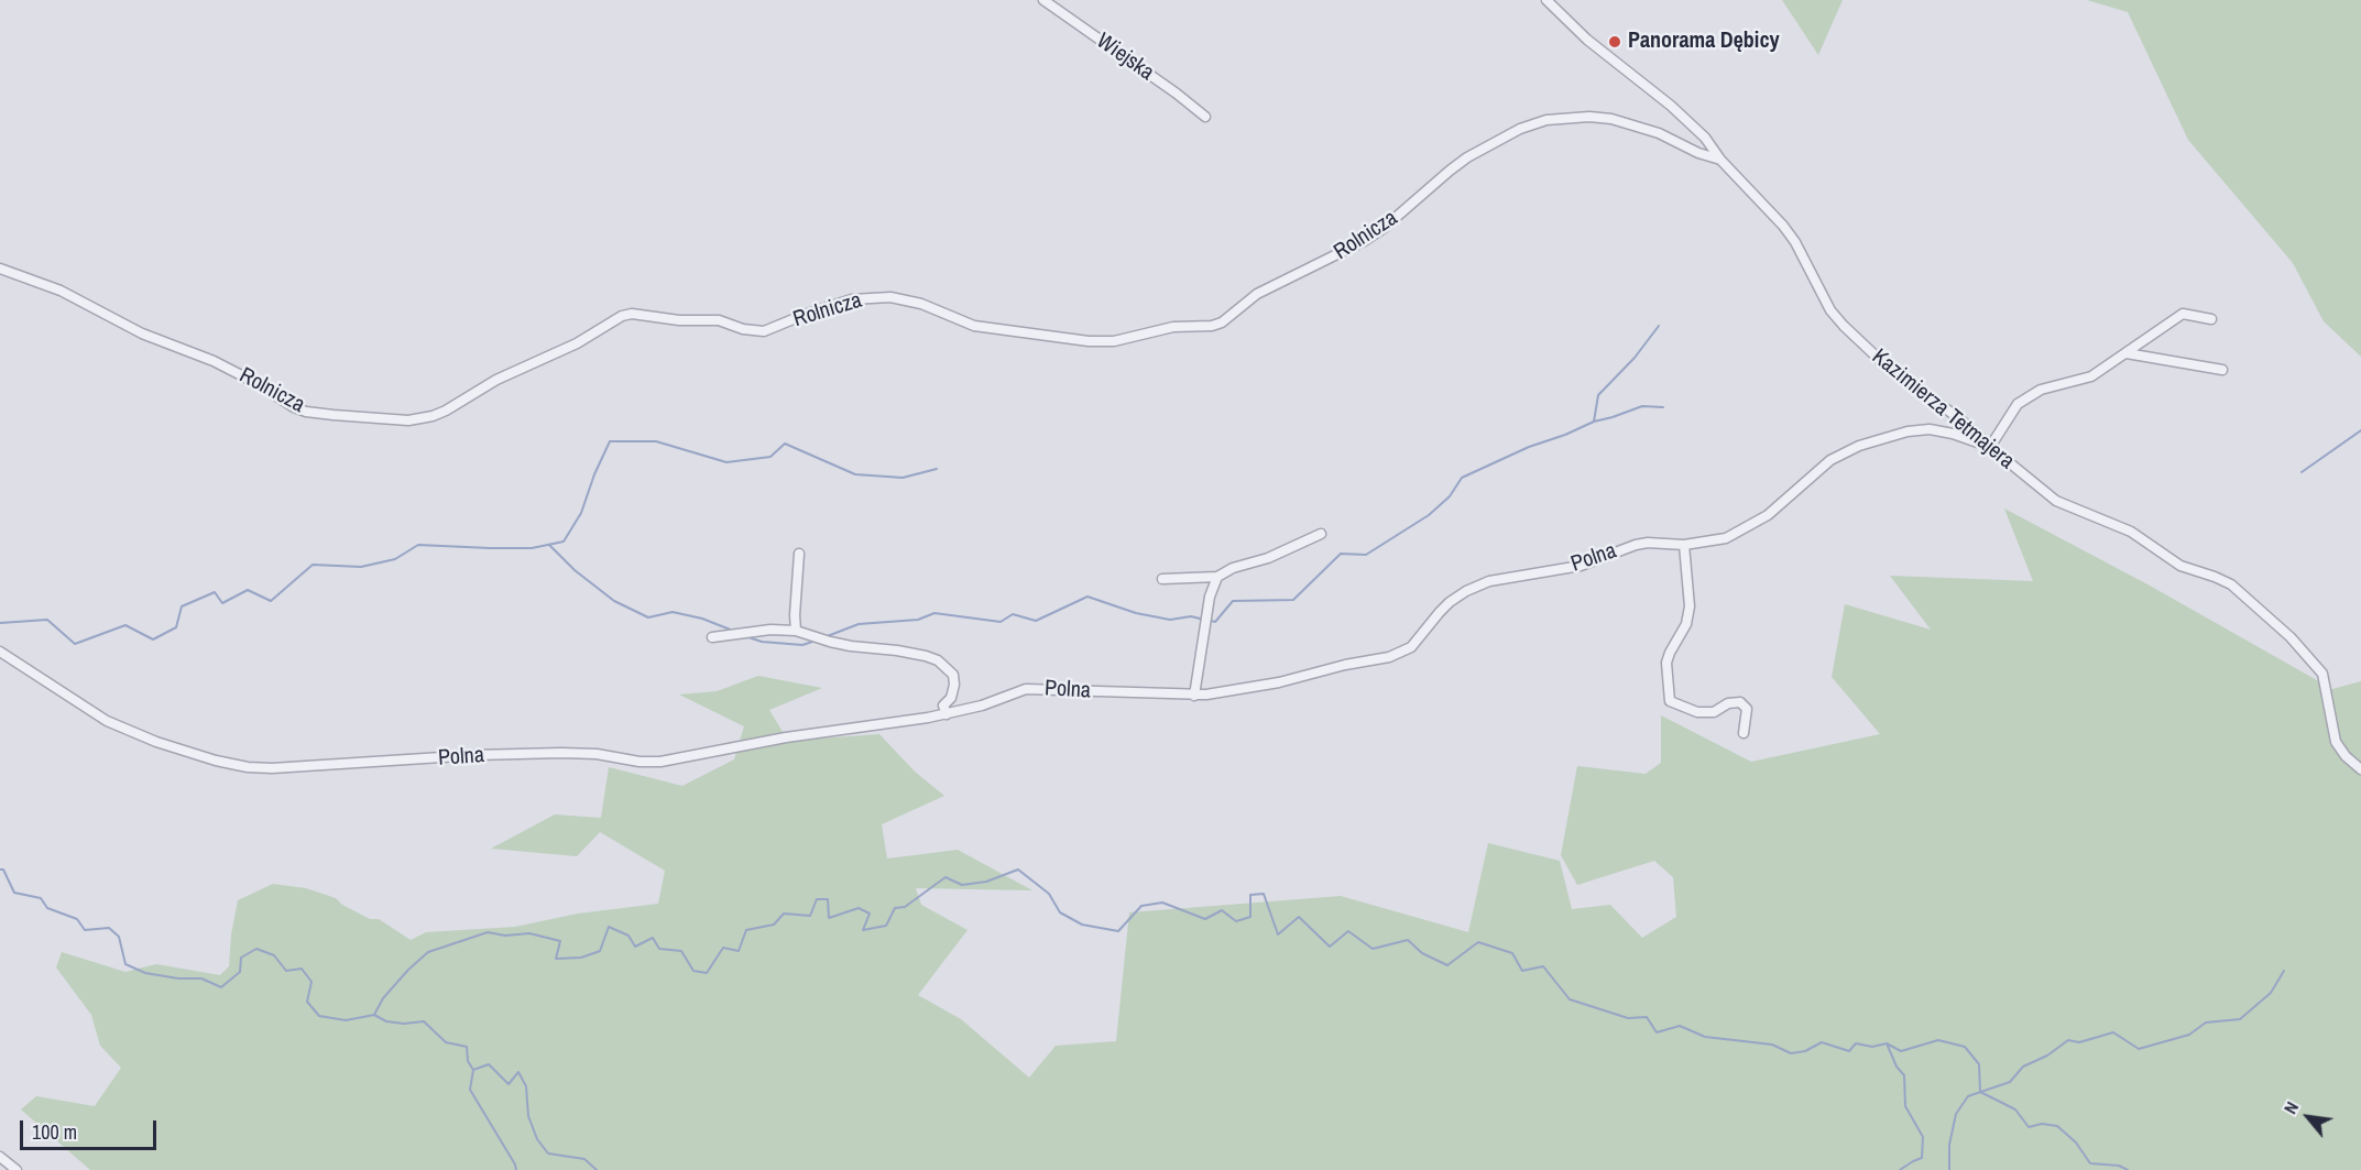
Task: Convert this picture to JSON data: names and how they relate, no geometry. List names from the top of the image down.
{
  "streets": {
    "street": [
      "Wiejska",
      "Rolnicza",
      "Kazimierza Tetmajera",
      "Polna"
    ]
  },
  "crossings": [
    ["Rolnicza", "Kazimierza Tetmajera"],
    ["Kazimierza Tetmajera", "Polna"]
  ],
  "places": ["Panorama Dębicy"],
  "scale_bar": "100 m",
  "north": "top left"
}
